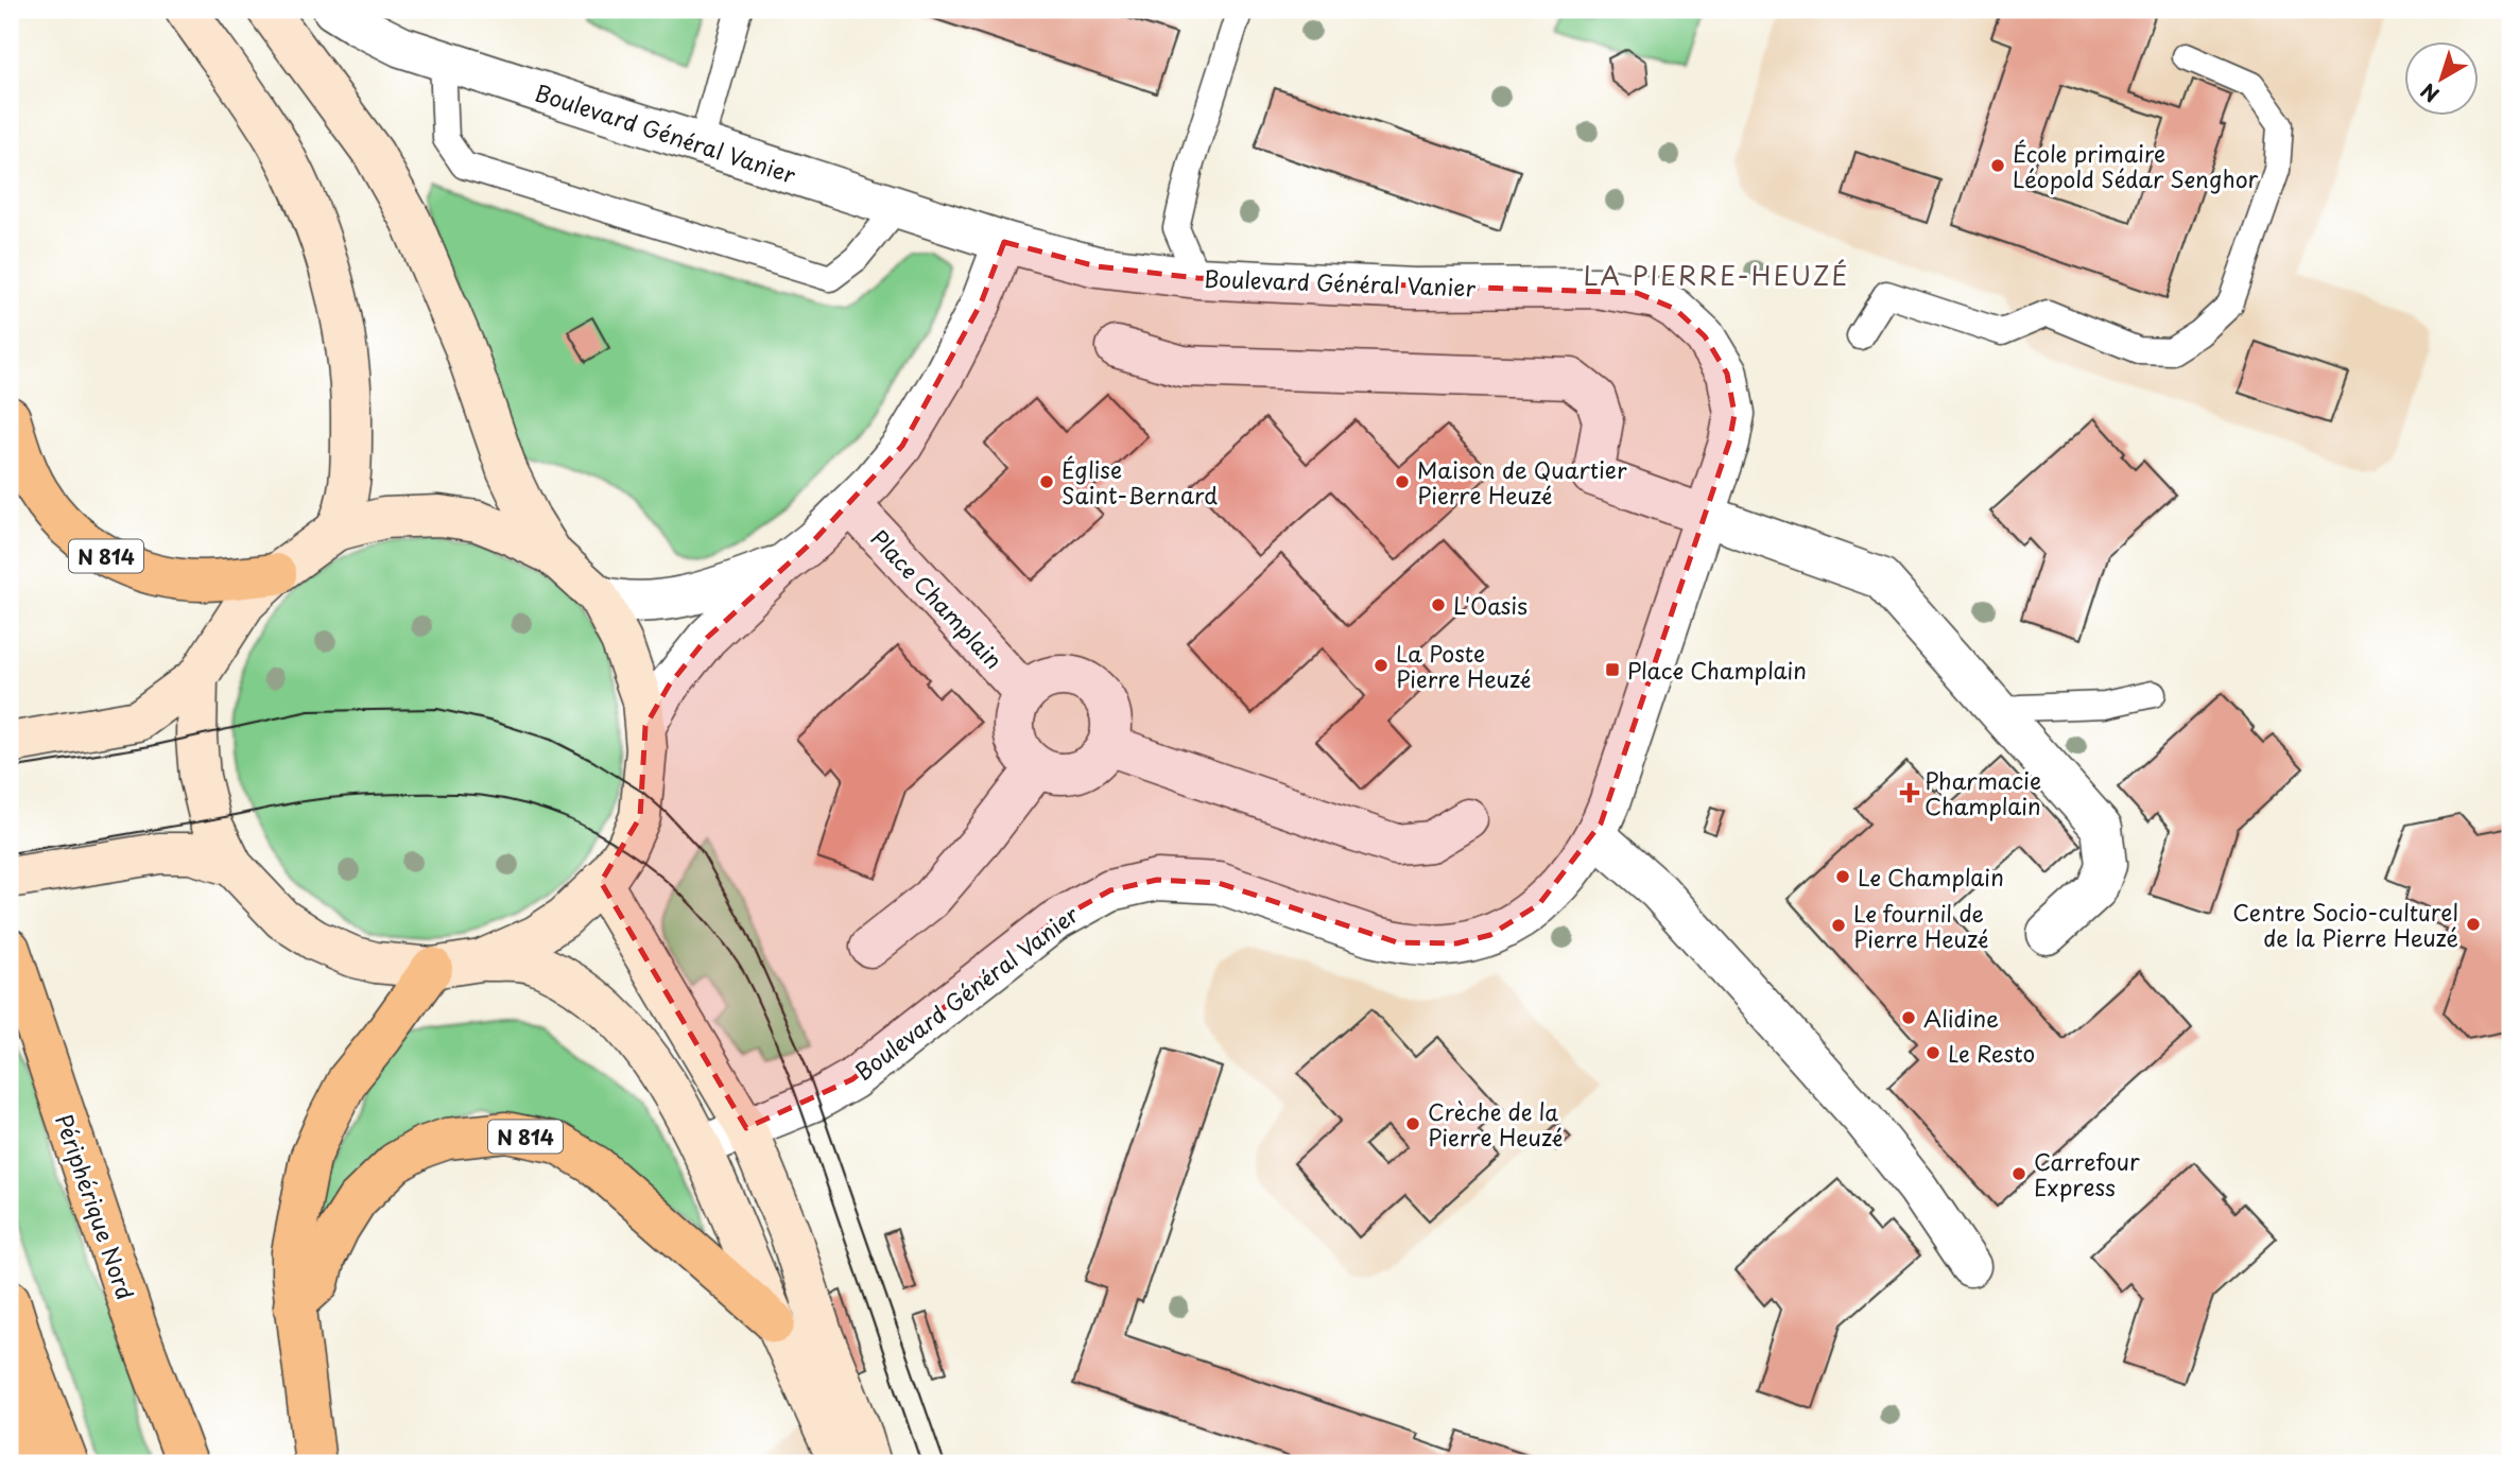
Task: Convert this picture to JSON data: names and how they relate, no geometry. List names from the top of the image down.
{
  "streets": {
    "highway": ["N 814", "Périphérique Nord"],
    "street": ["Boulevard Général Vanier", "Place Champlain"]
  },
  "districts": ["LA PIERRE-HEUZÉ"],
  "places": {
    "other": [
      "École primaire Léopold Sédar Senghor",
      "Église Saint-Bernard",
      "Maison de Quartier Pierre Heuzé",
      "L'Oasis",
      "La Poste Pierre Heuzé",
      "Le Champlain",
      "Centre Socio-culturel de la Pierre Heuzé",
      "Le fournil de Pierre Heuzé",
      "Alidine",
      "Le Resto",
      "Crèche de la Pierre Heuzé",
      "Carrefour Express"
    ],
    "transit": ["Place Champlain"],
    "health": ["Pharmacie Champlain"]
  },
  "north": "bottom left"
}
